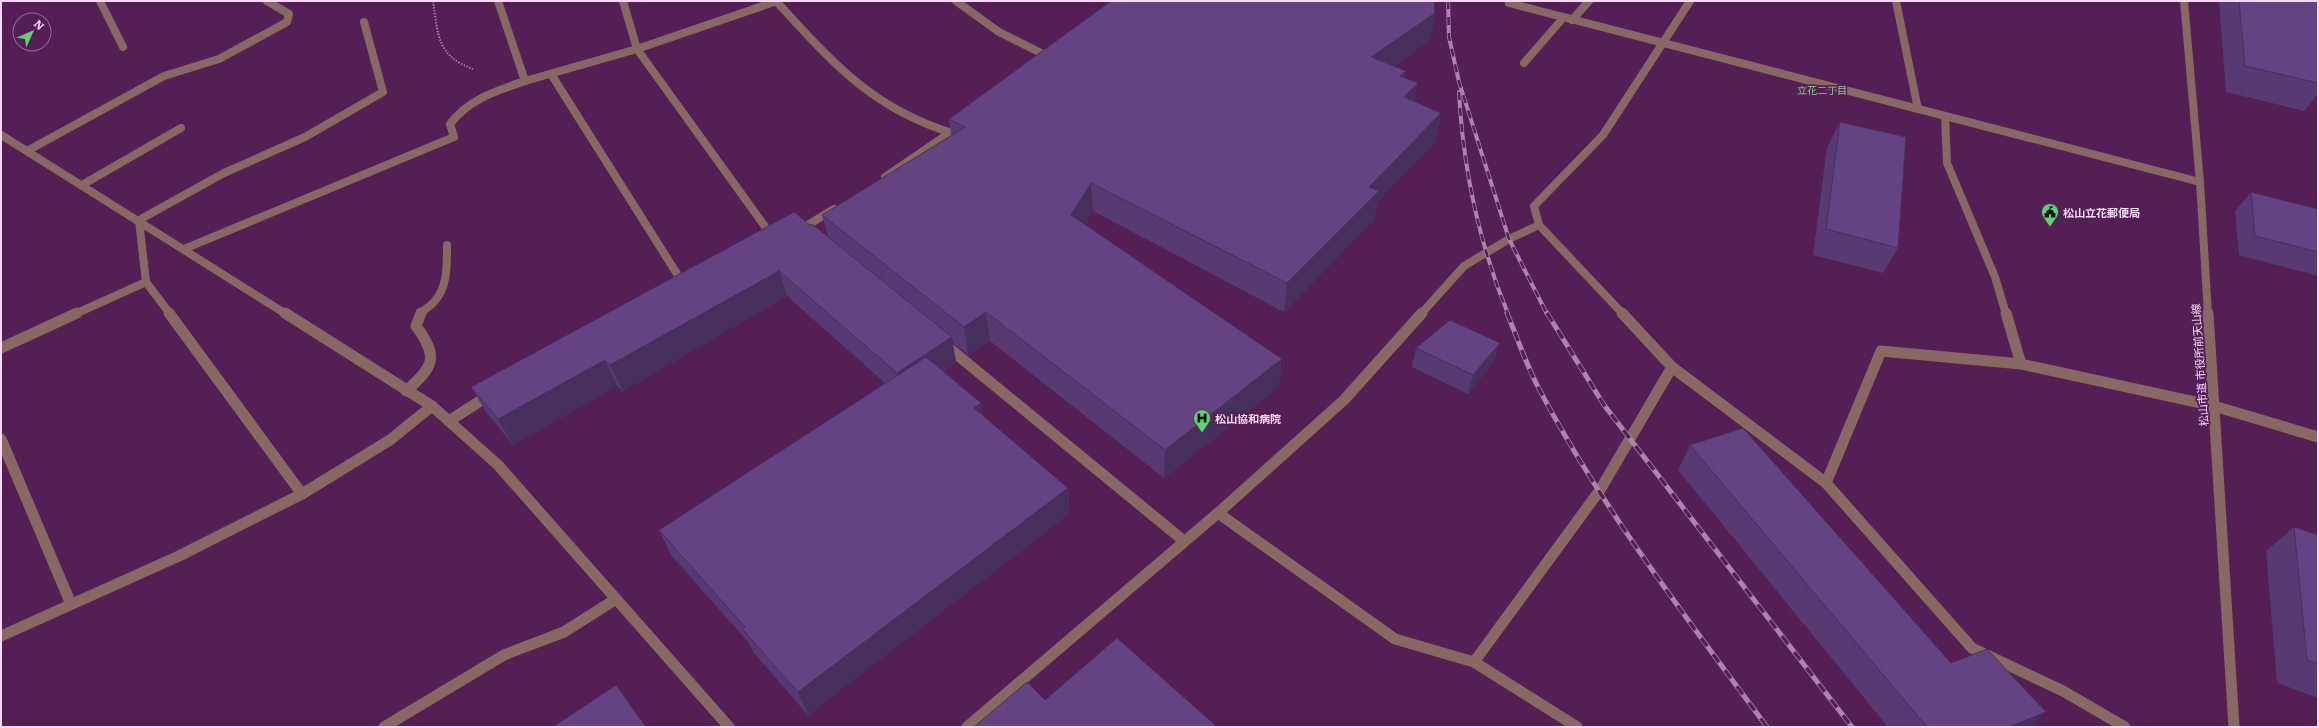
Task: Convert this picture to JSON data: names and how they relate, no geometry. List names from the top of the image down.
{
  "streets": {
    "street": ["松山市道 市役所前天山線"]
  },
  "districts": ["立花二丁目"],
  "places": {
    "public building": ["松山立花郵便局"],
    "hospital": ["松山協和病院"]
  },
  "north": "top right"
}
